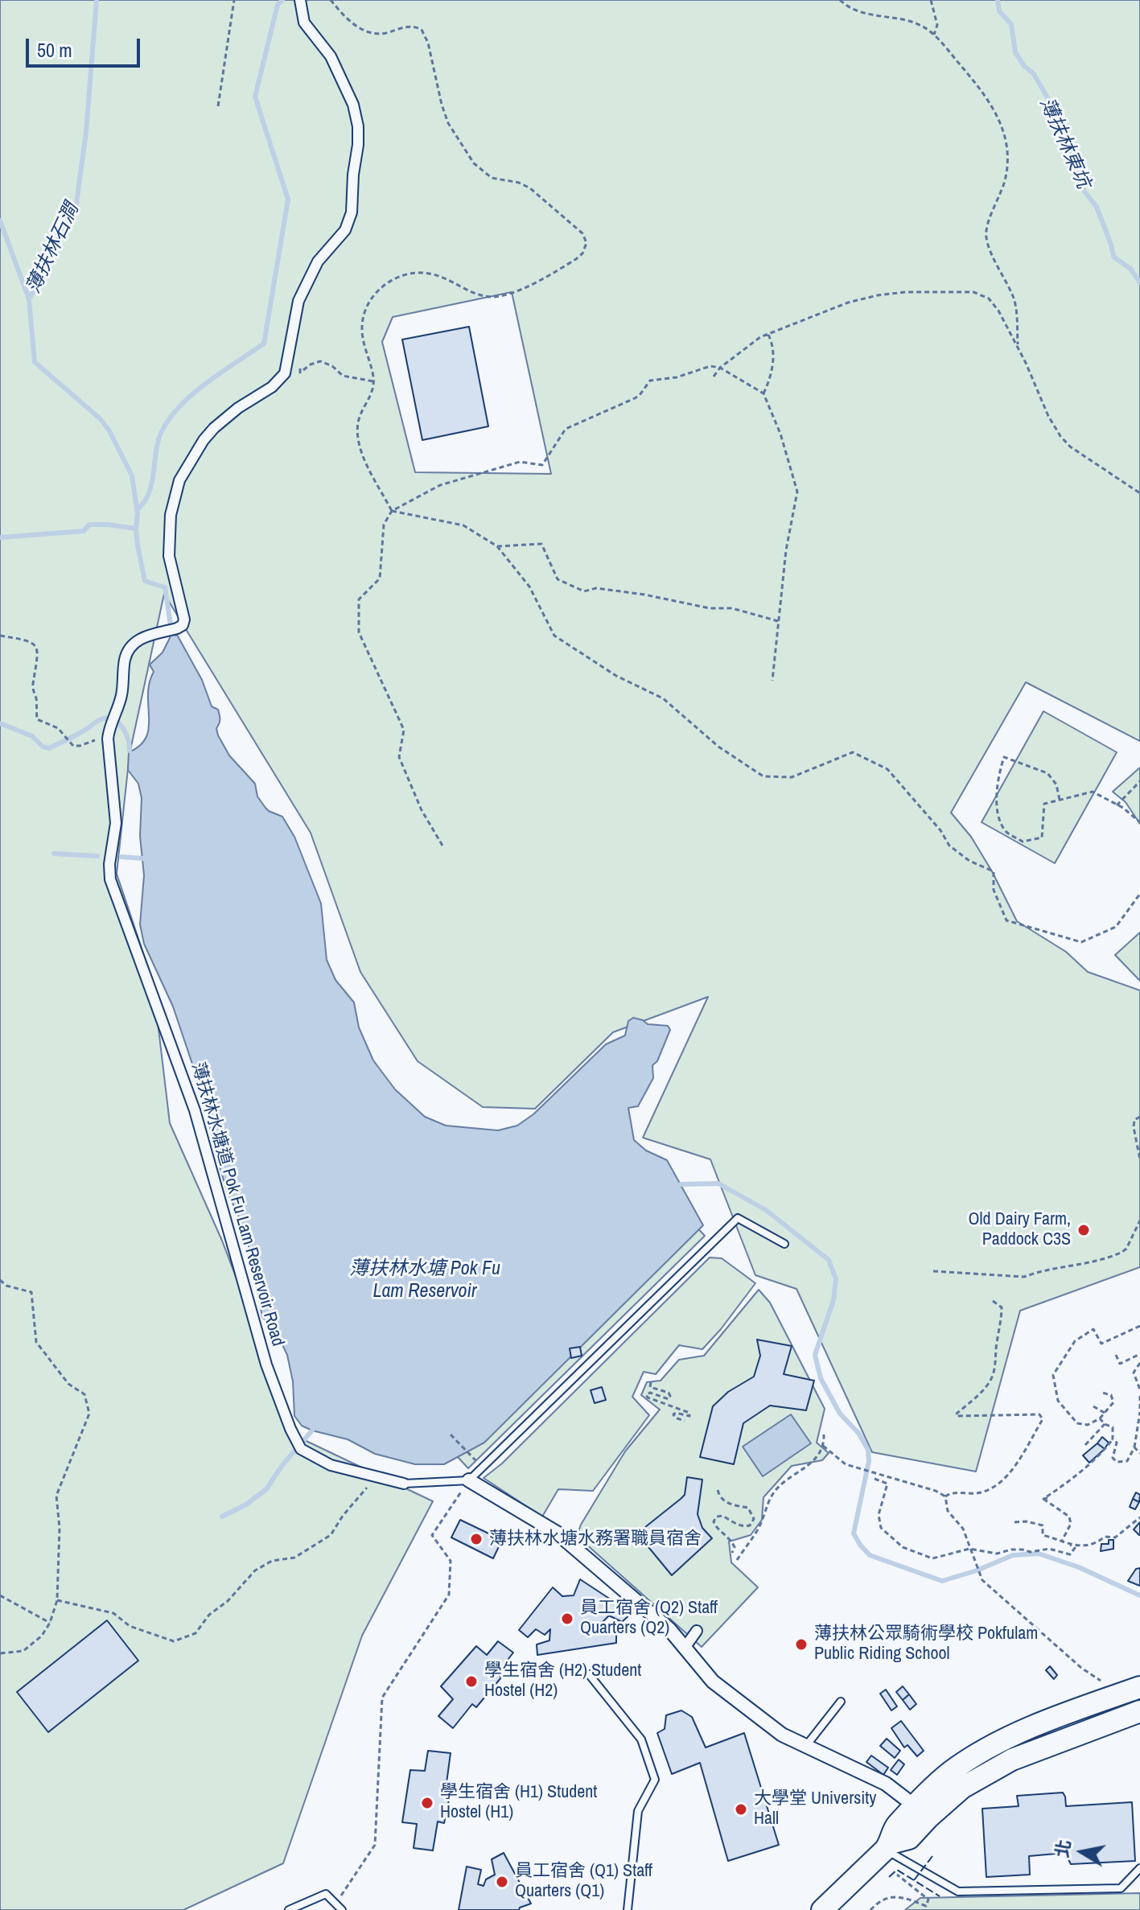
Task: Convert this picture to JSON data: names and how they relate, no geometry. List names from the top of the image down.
{
  "streets": {
    "street": ["薄扶林水塘道 Pok Fu Lam Reservoir Road"]
  },
  "water": ["薄扶林東坑", "薄扶林石澗", "薄扶林水塘 Pok Fu Lam Reservoir"],
  "places": [
    "Old Dairy Farm, Paddock C3S",
    "薄扶林水塘水務署職員宿舍",
    "員工宿舍 (Q2) Staff Quarters (Q2)",
    "薄扶林公眾騎術學校 Pokfulam Public Riding School",
    "學生宿舍 (H2) Student Hostel (H2)",
    "學生宿舍 (H1) Student Hostel (H1)",
    "大學堂 University Hall",
    "員工宿舍 (Q1) Staff Quarters (Q1)"
  ],
  "scale_bar": "50 m",
  "north": "left"
}
